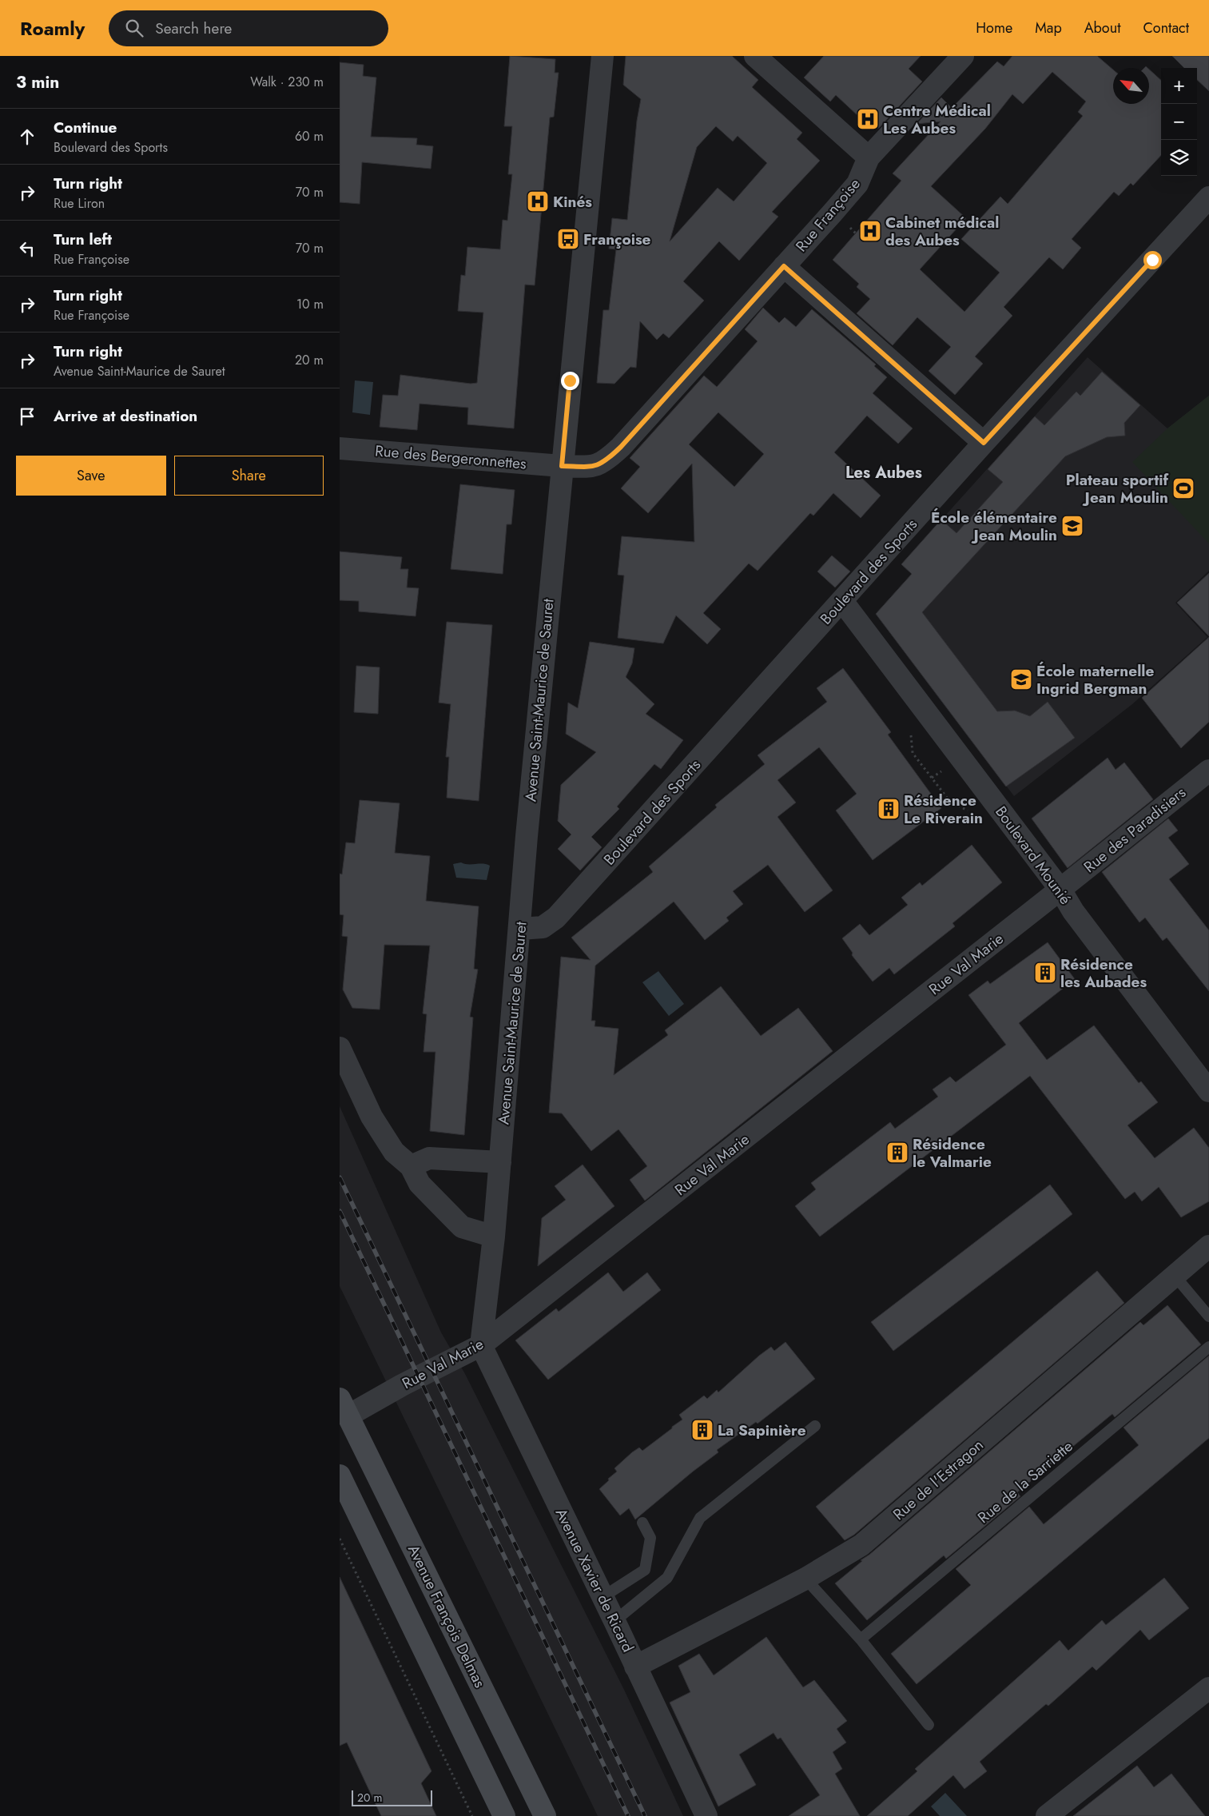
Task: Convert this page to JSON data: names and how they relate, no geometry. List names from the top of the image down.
{
  "streets": {
    "main road": ["Avenue François Delmas"],
    "street": [
      "Rue Françoise",
      "Rue des Bergeronnettes",
      "Boulevard des Sports",
      "Avenue Saint-Maurice de Sauret",
      "Rue des Paradisiers",
      "Boulevard Mounié",
      "Rue Val Marie",
      "Rue de l'Estragon",
      "Avenue Xavier de Ricard"
    ],
    "lane": ["Rue de la Sarriette"]
  },
  "crossings": [
    ["Rue Françoise", "Rue des Bergeronnettes"],
    ["Rue Françoise", "Avenue Saint-Maurice de Sauret"],
    ["Rue des Bergeronnettes", "Avenue Saint-Maurice de Sauret"],
    ["Boulevard des Sports", "Avenue Saint-Maurice de Sauret"],
    ["Boulevard des Sports", "Boulevard Mounié"],
    ["Avenue Saint-Maurice de Sauret", "Rue Val Marie"],
    ["Avenue Saint-Maurice de Sauret", "Avenue Xavier de Ricard"],
    ["Rue des Paradisiers", "Boulevard Mounié"],
    ["Rue des Paradisiers", "Rue Val Marie"],
    ["Boulevard Mounié", "Rue Val Marie"],
    ["Rue Val Marie", "Avenue Xavier de Ricard"],
    ["Rue Val Marie", "Avenue François Delmas"],
    ["Rue de l'Estragon", "Avenue Xavier de Ricard"]
  ],
  "districts": ["Les Aubes"],
  "places": {
    "hospital": ["Centre Médical Les Aubes", "Kinés", "Cabinet médical des Aubes"],
    "bus stop": ["Françoise"],
    "sports": ["Plateau sportif Jean Moulin"],
    "school or university": ["École élémentaire Jean Moulin", "École maternelle Ingrid Bergman"],
    "building": [
      "Résidence Le Riverain",
      "Résidence les Aubades",
      "Résidence le Valmarie",
      "La Sapinière"
    ]
  },
  "scale_bar": "20 m",
  "north": "top left",
  "page": {
    "header": "Roamly",
    "search": "Search here",
    "nav": [
      "Home",
      "Map",
      "About",
      "Contact"
    ],
    "heading": ["3 min", "Walk · 230 m"],
    "map_buttons": ["+", "−"],
    "list": [
      ["Continue", "Boulevard des Sports", "60 m"],
      ["Turn right", "Rue Liron", "70 m"],
      ["Turn left", "Rue Françoise", "70 m"],
      ["Turn right", "Rue Françoise", "10 m"],
      ["Turn right", "Avenue Saint-Maurice de Sauret", "20 m"],
      "Arrive at destination"
    ],
    "buttons": ["Save", "Share"],
    "scale": "20 m"
  }
}
